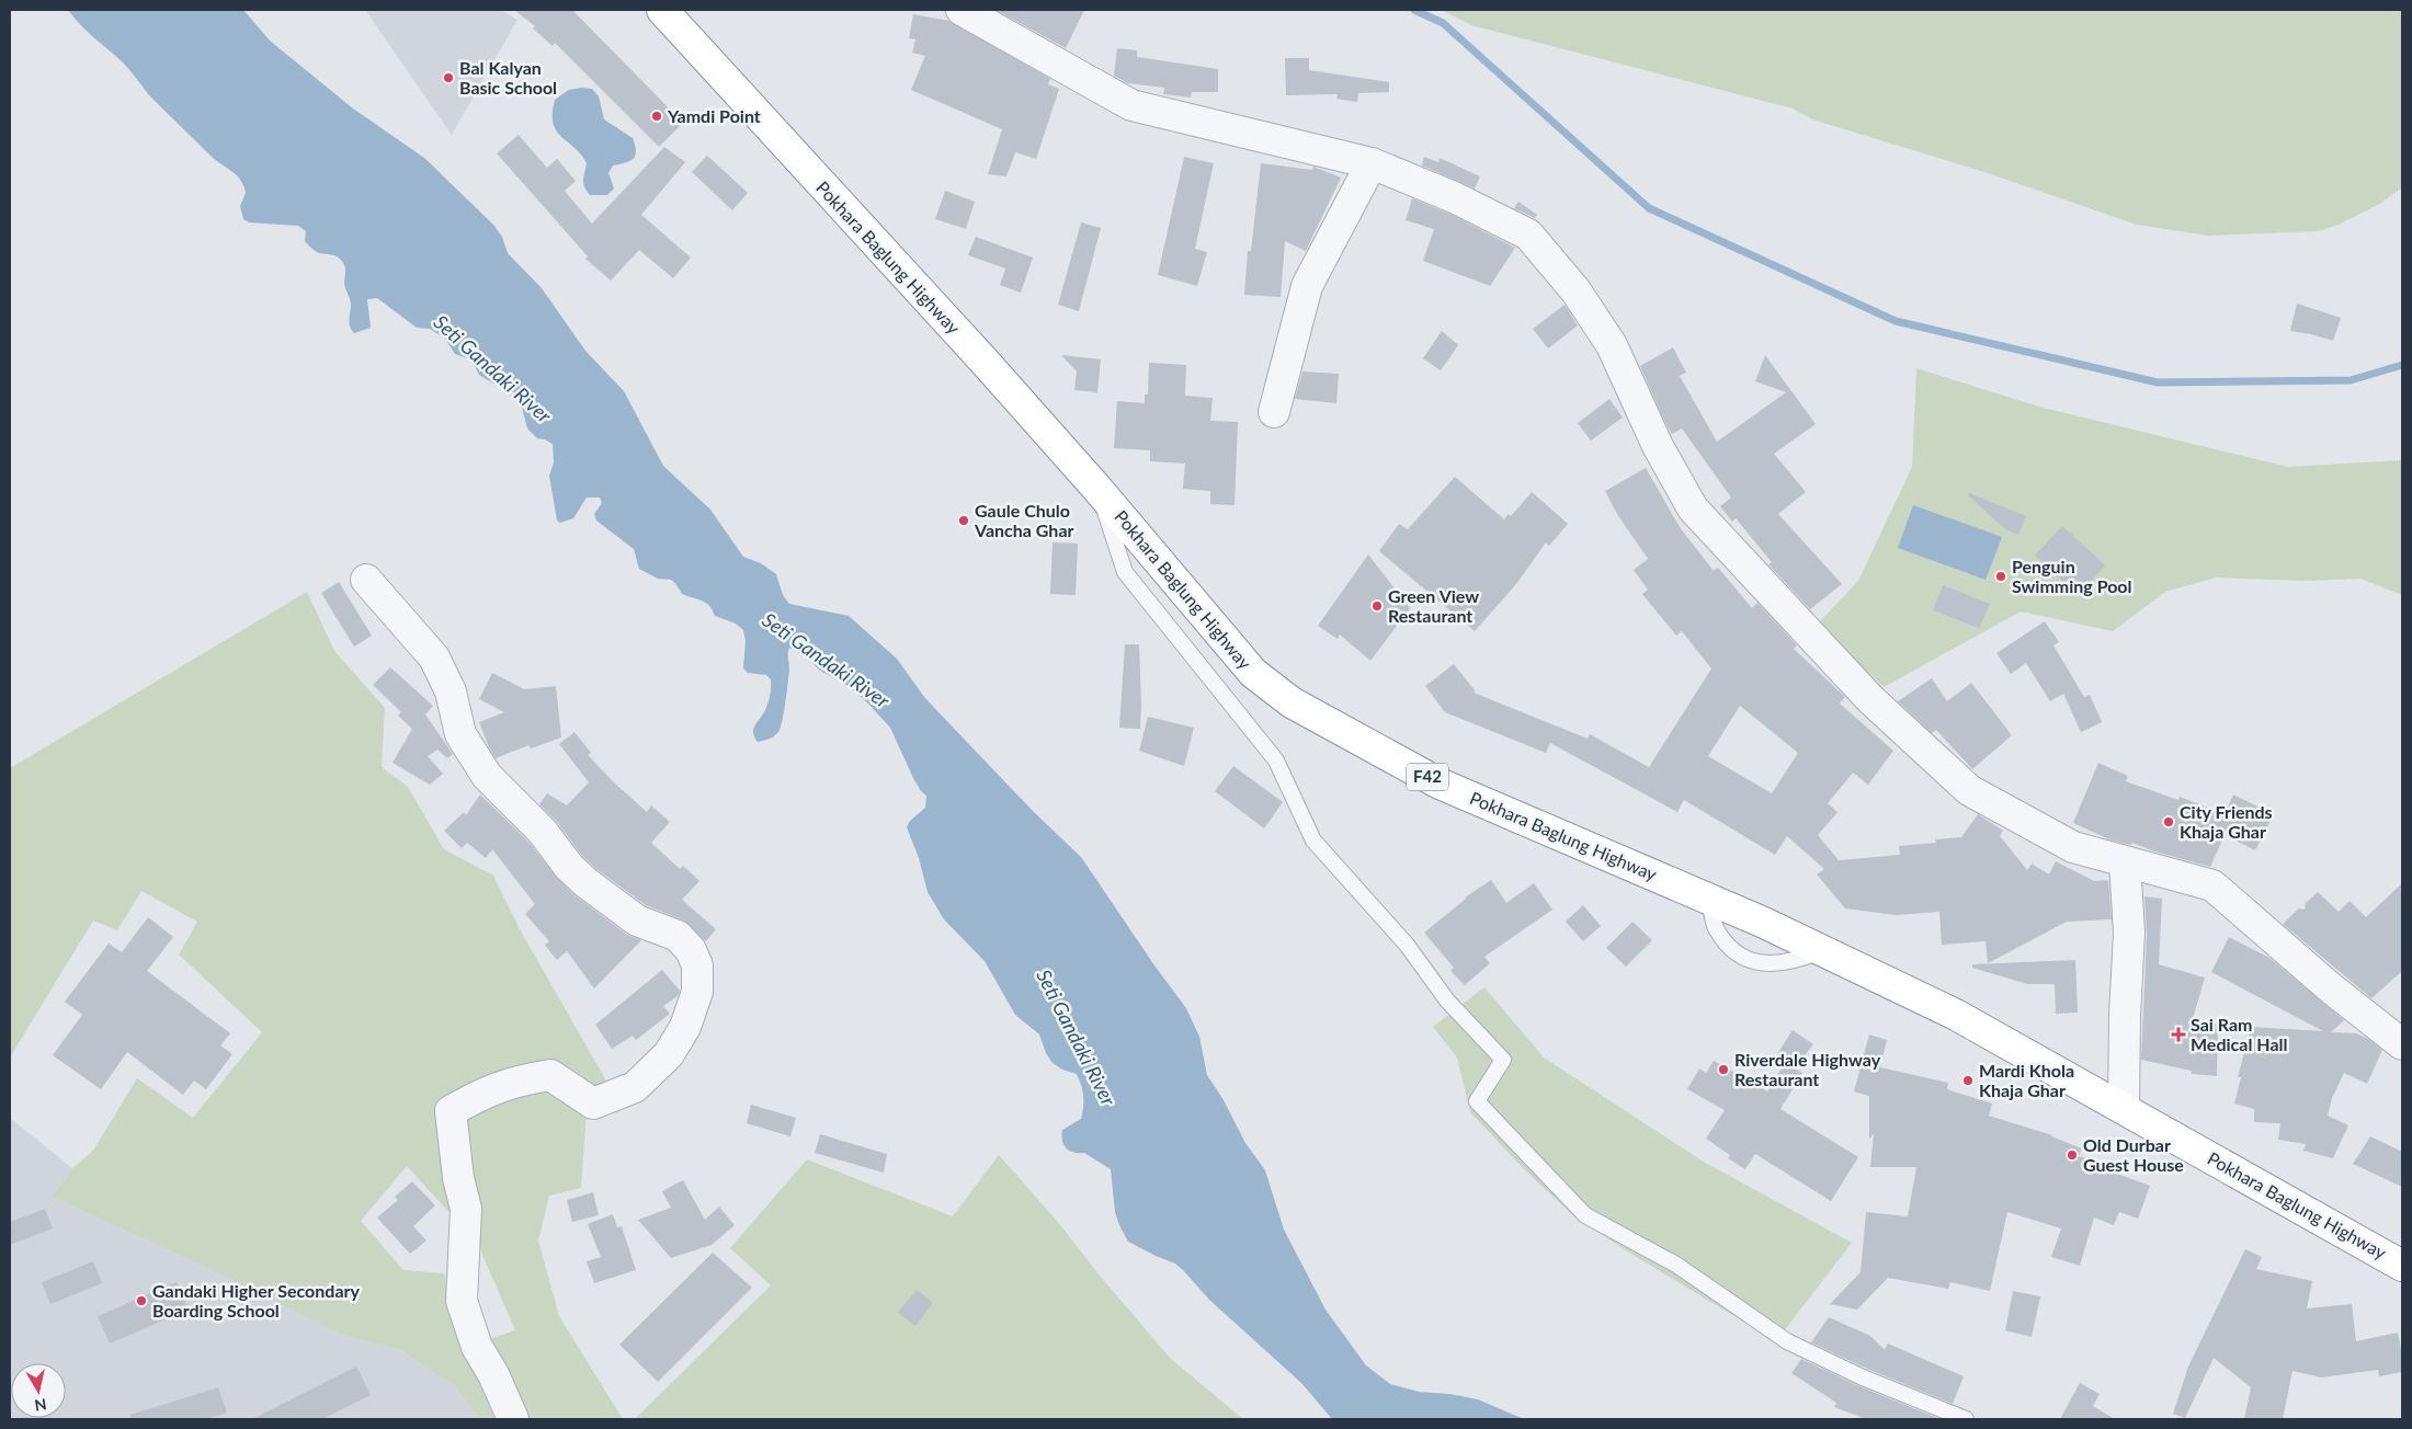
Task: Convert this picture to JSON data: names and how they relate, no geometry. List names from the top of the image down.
{
  "streets": {
    "highway": ["Pokhara Baglung Highway", "F42"]
  },
  "water": ["Seti Gandaki River"],
  "places": {
    "other": [
      "Bal Kalyan Basic School",
      "Yamdi Point",
      "Gaule Chulo Vancha Ghar",
      "Penguin Swimming Pool",
      "Green View Restaurant",
      "City Friends Khaja Ghar",
      "Riverdale Highway Restaurant",
      "Mardi Khola Khaja Ghar",
      "Old Durbar Guest House",
      "Gandaki Higher Secondary Boarding School"
    ],
    "health": ["Sai Ram Medical Hall"]
  },
  "north": "bottom"
}
